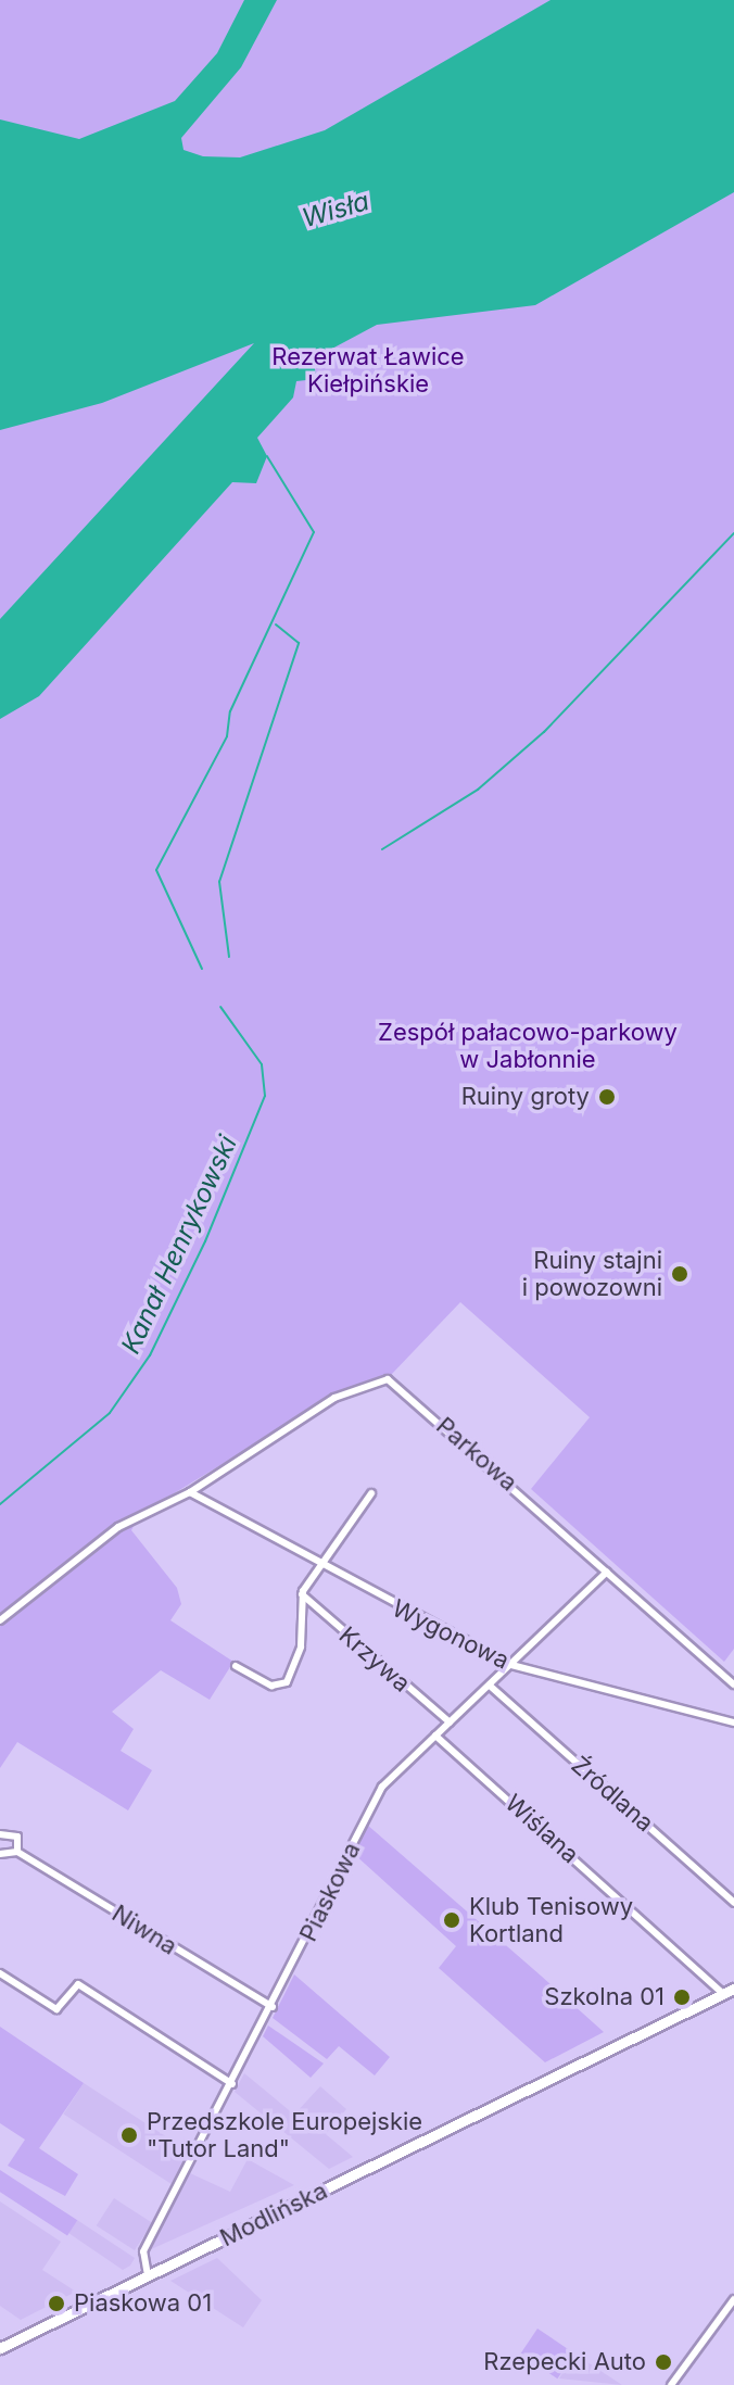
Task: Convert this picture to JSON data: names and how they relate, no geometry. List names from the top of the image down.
{
  "streets": {
    "main road": ["Modlińska"],
    "street": [
      "Parkowa",
      "Wygonowa",
      "Krzywa",
      "Źródlana",
      "Wiślana",
      "Piaskowa",
      "Niwna"
    ]
  },
  "crossings": [
    ["Parkowa", "Wygonowa"],
    ["Parkowa", "Piaskowa"],
    ["Wygonowa", "Krzywa"],
    ["Wygonowa", "Piaskowa"],
    ["Krzywa", "Piaskowa"],
    ["Źródlana", "Piaskowa"],
    ["Wiślana", "Piaskowa"],
    ["Wiślana", "Modlińska"],
    ["Piaskowa", "Niwna"],
    ["Piaskowa", "Modlińska"]
  ],
  "water": ["Wisła", "Kanał Henrykowski"],
  "parks": ["Rezerwat Ławice Kiełpińskie", "Zespół pałacowo-parkowy w Jabłonnie"],
  "places": [
    "Ruiny groty",
    "Ruiny stajni i powozowni",
    "Klub Tenisowy Kortland",
    "Szkolna 01",
    "Przedszkole Europejskie \"Tutor Land\"",
    "Piaskowa 01",
    "Rzepecki Auto"
  ]
}
